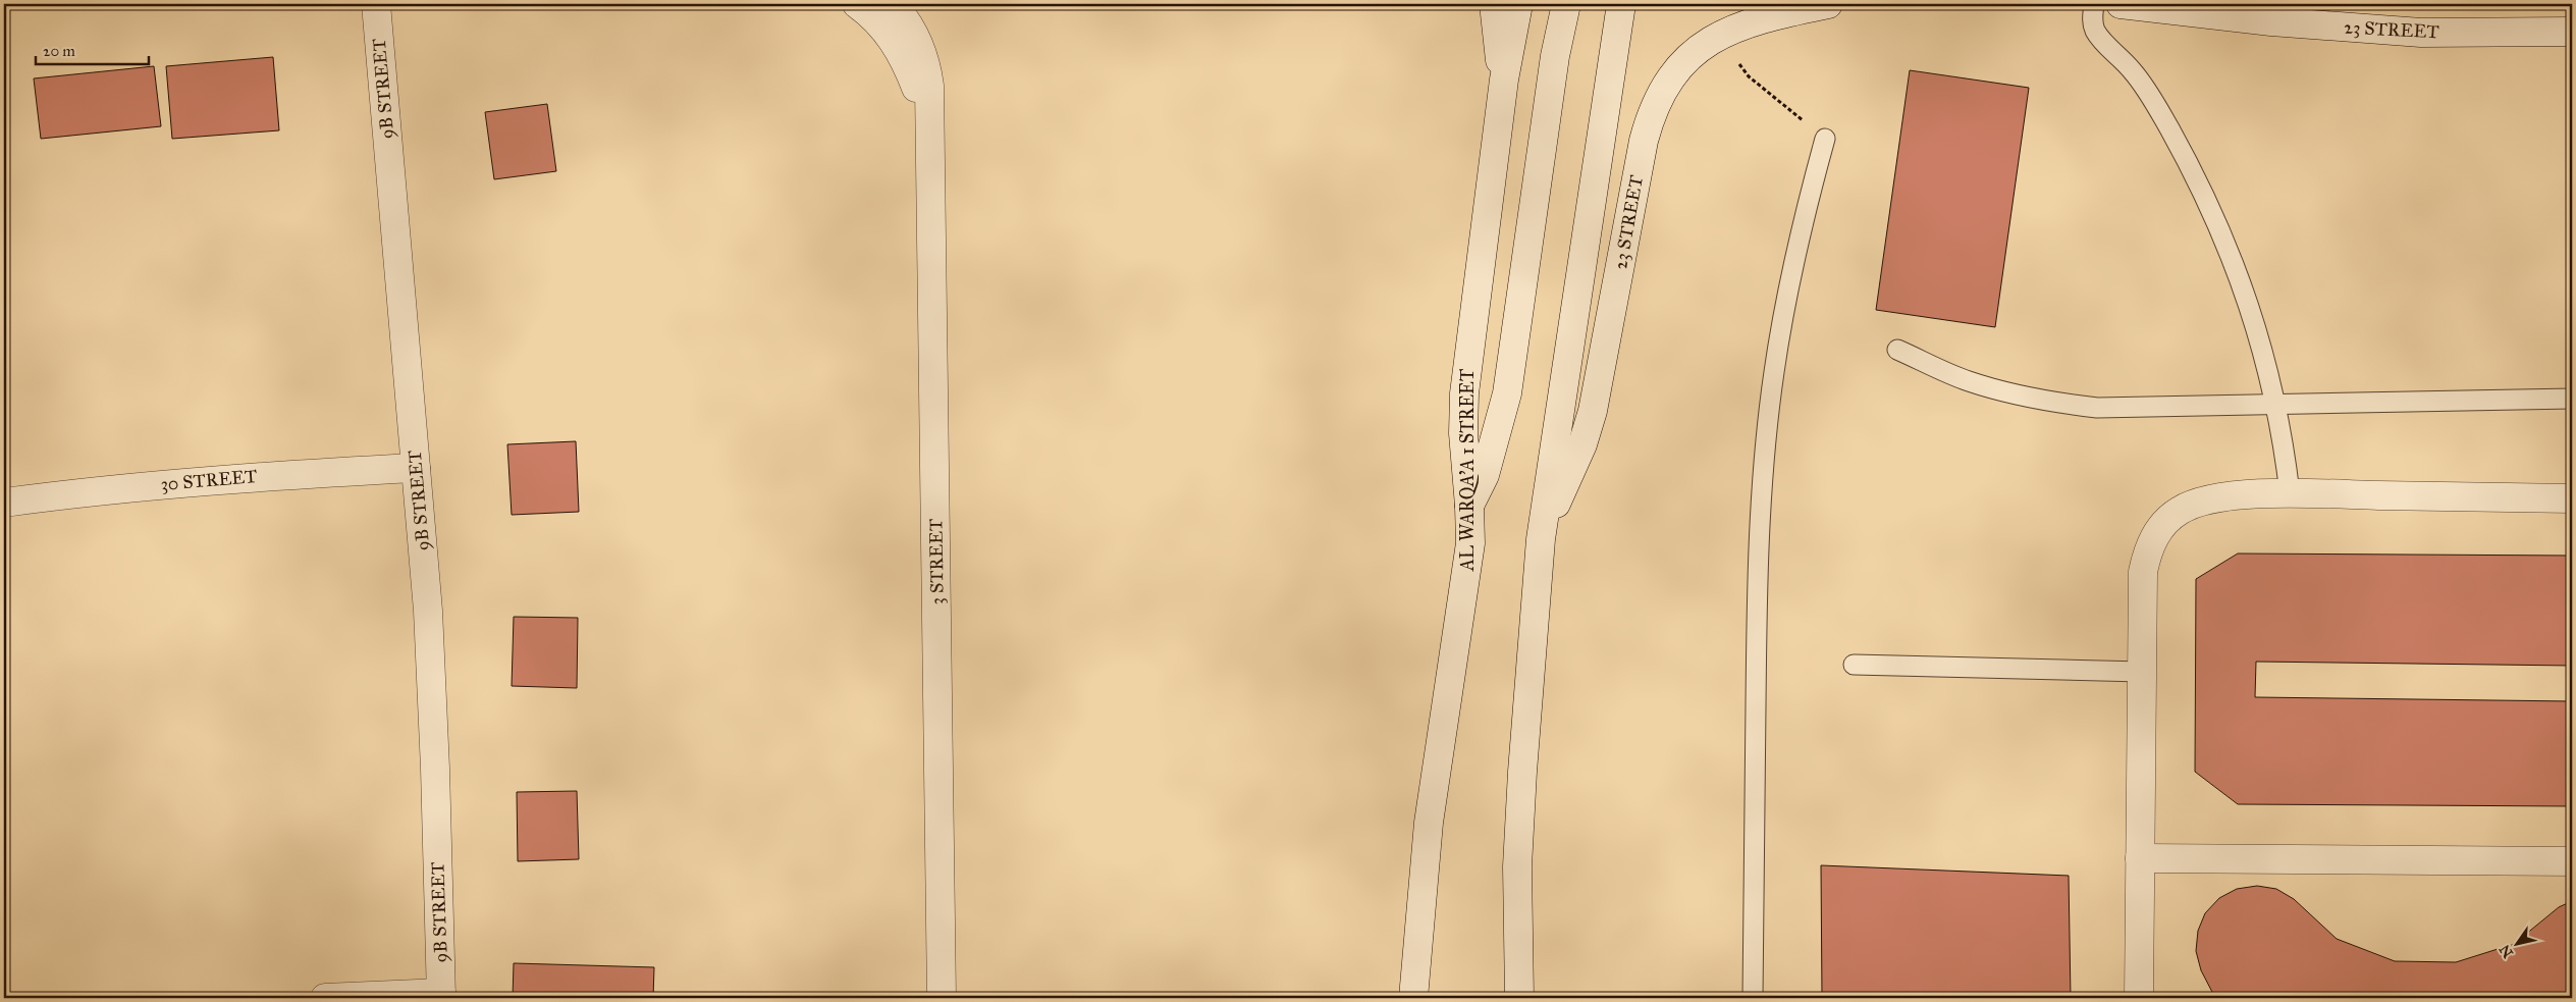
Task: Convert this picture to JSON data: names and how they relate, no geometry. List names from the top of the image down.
{
  "streets": {
    "street": [
      "23 STREET",
      "9B STREET",
      "AL WARQA'A 1 STREET",
      "30 STREET",
      "3 STREET"
    ]
  },
  "crossings": [
    ["9B STREET", "30 STREET"]
  ],
  "scale_bar": "20 m",
  "north": "bottom left"
}
